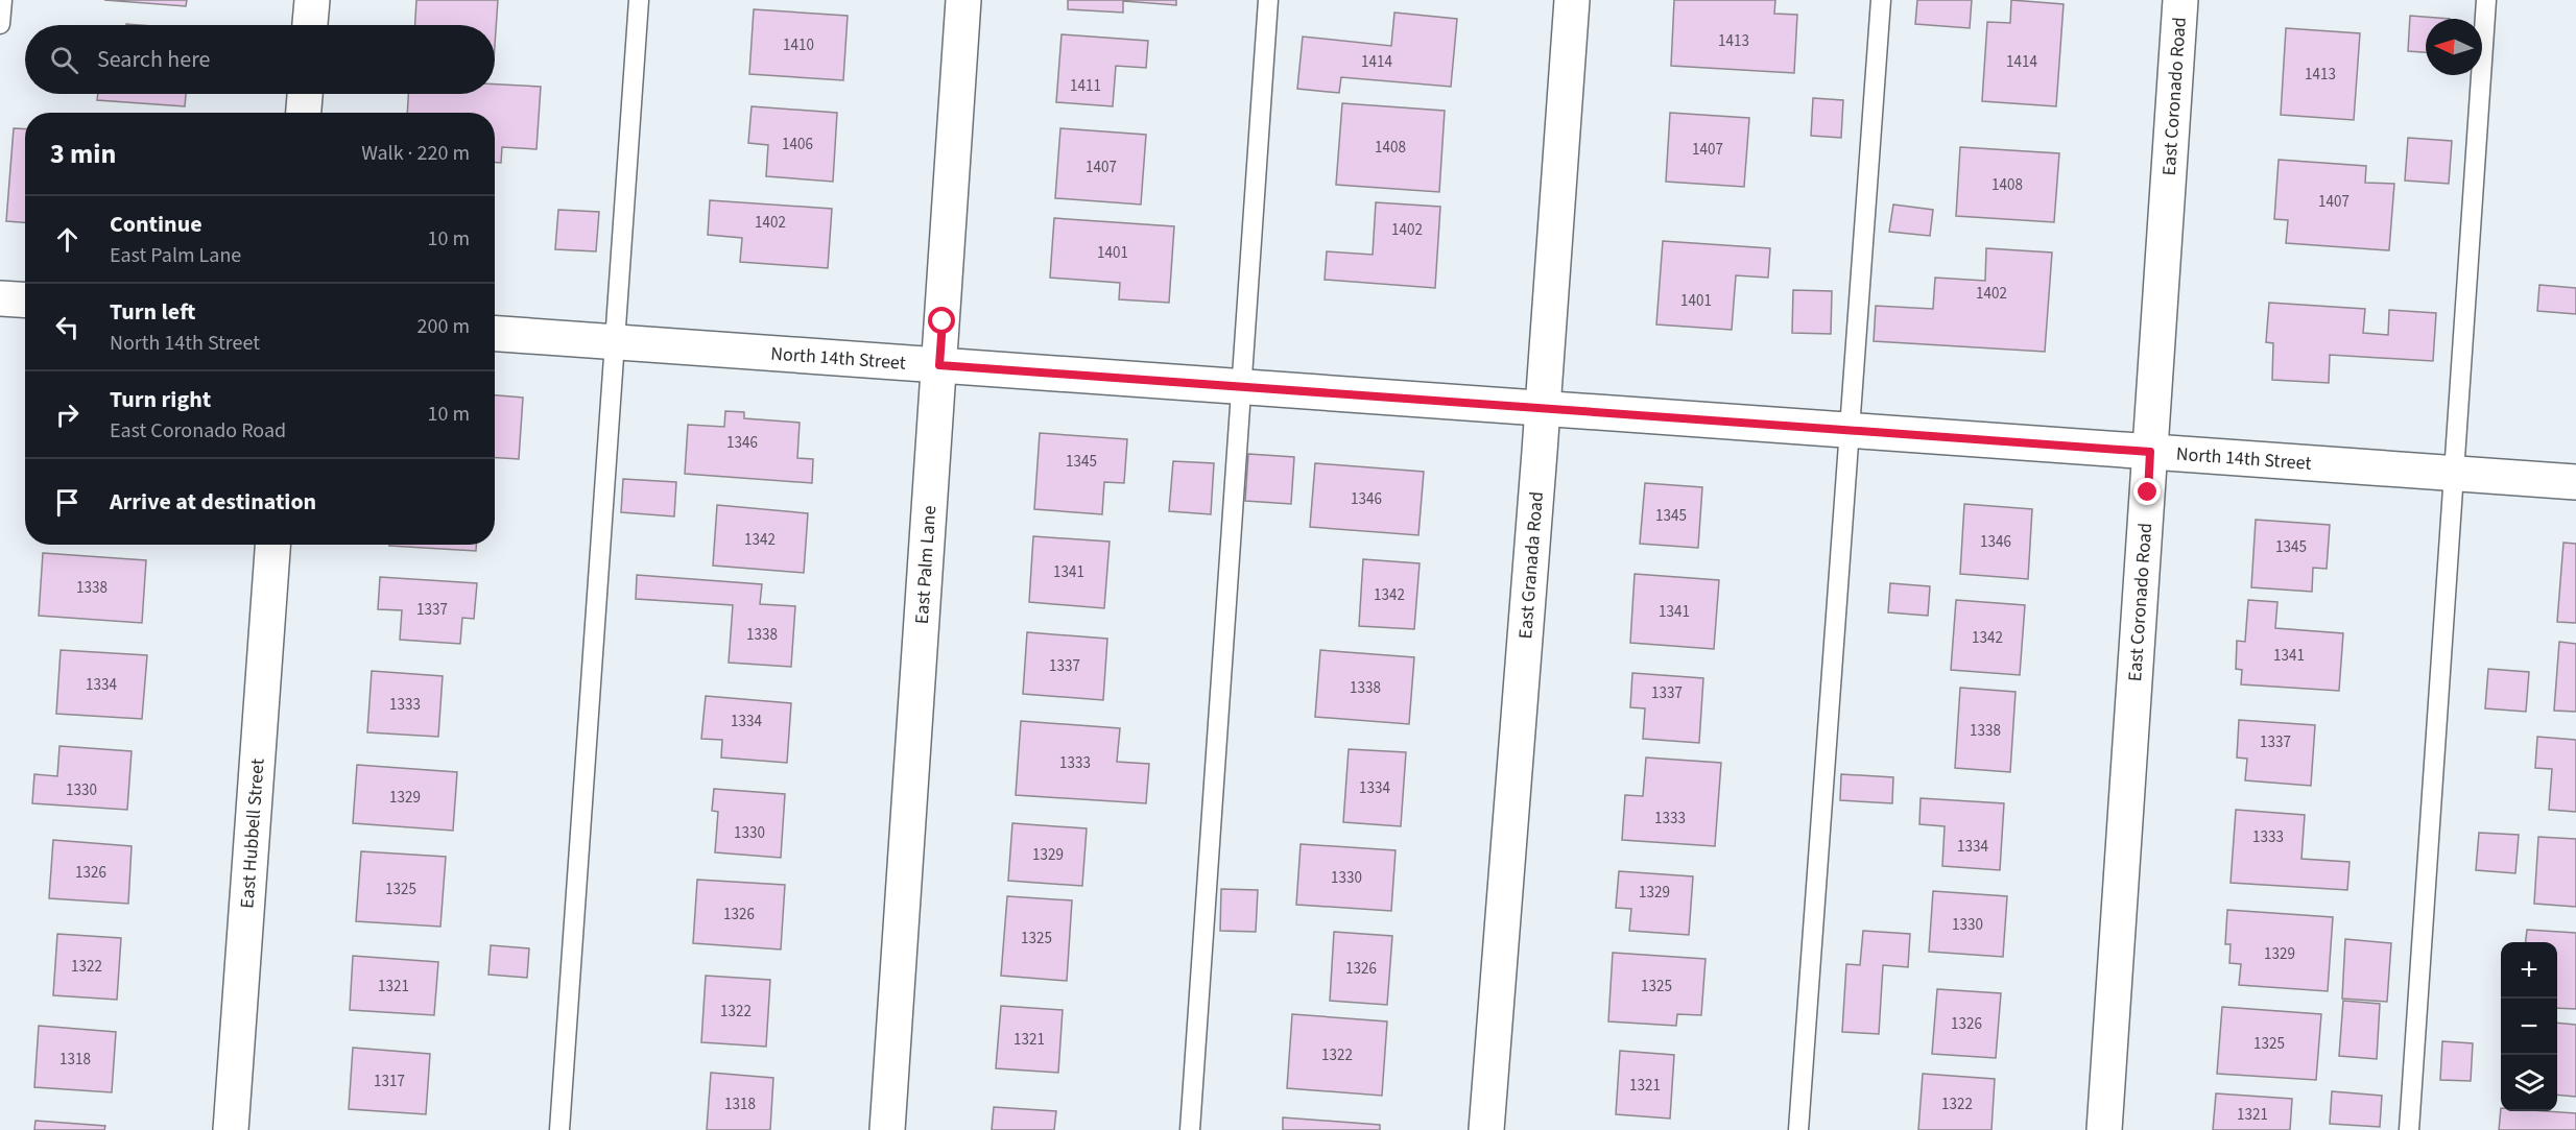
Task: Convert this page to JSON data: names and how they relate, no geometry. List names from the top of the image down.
{
  "streets": {
    "street": [
      "East Coronado Road",
      "North 14th Street",
      "East Palm Lane",
      "East Granada Road",
      "East Hubbell Street"
    ]
  },
  "crossings": [
    ["East Coronado Road", "North 14th Street"],
    ["North 14th Street", "East Palm Lane"],
    ["North 14th Street", "East Granada Road"]
  ],
  "house_numbers": [
    "1413",
    "1410",
    "1414",
    "1414",
    "1413",
    "1411",
    "1406",
    "1408",
    "1407",
    "1407",
    "1408",
    "1407",
    "1402",
    "1402",
    "1401",
    "1402",
    "1401",
    "1346",
    "1345",
    "1346",
    "1345",
    "1342",
    "1346",
    "1345",
    "1341",
    "1338",
    "1342",
    "1337",
    "1341",
    "1338",
    "1342",
    "1341",
    "1337",
    "1334",
    "1338",
    "1337",
    "1333",
    "1334",
    "1338",
    "1337",
    "1333",
    "1334",
    "1330",
    "1329",
    "1333",
    "1330",
    "1333",
    "1334",
    "1329",
    "1326",
    "1330",
    "1325",
    "1329",
    "1326",
    "1330",
    "1325",
    "1329",
    "1322",
    "1326",
    "1321",
    "1325",
    "1322",
    "1326",
    "1321",
    "1325",
    "1322",
    "1318",
    "1317",
    "1321",
    "1318",
    "1322",
    "1321"
  ],
  "north": "left",
  "page": {
    "search": "Search here",
    "heading": ["3 min", "Walk · 220 m"],
    "list": [
      ["Continue", "East Palm Lane", "10 m"],
      ["Turn left", "North 14th Street", "200 m"],
      ["Turn right", "East Coronado Road", "10 m"],
      "Arrive at destination"
    ],
    "map_buttons": ["+", "−"]
  }
}
